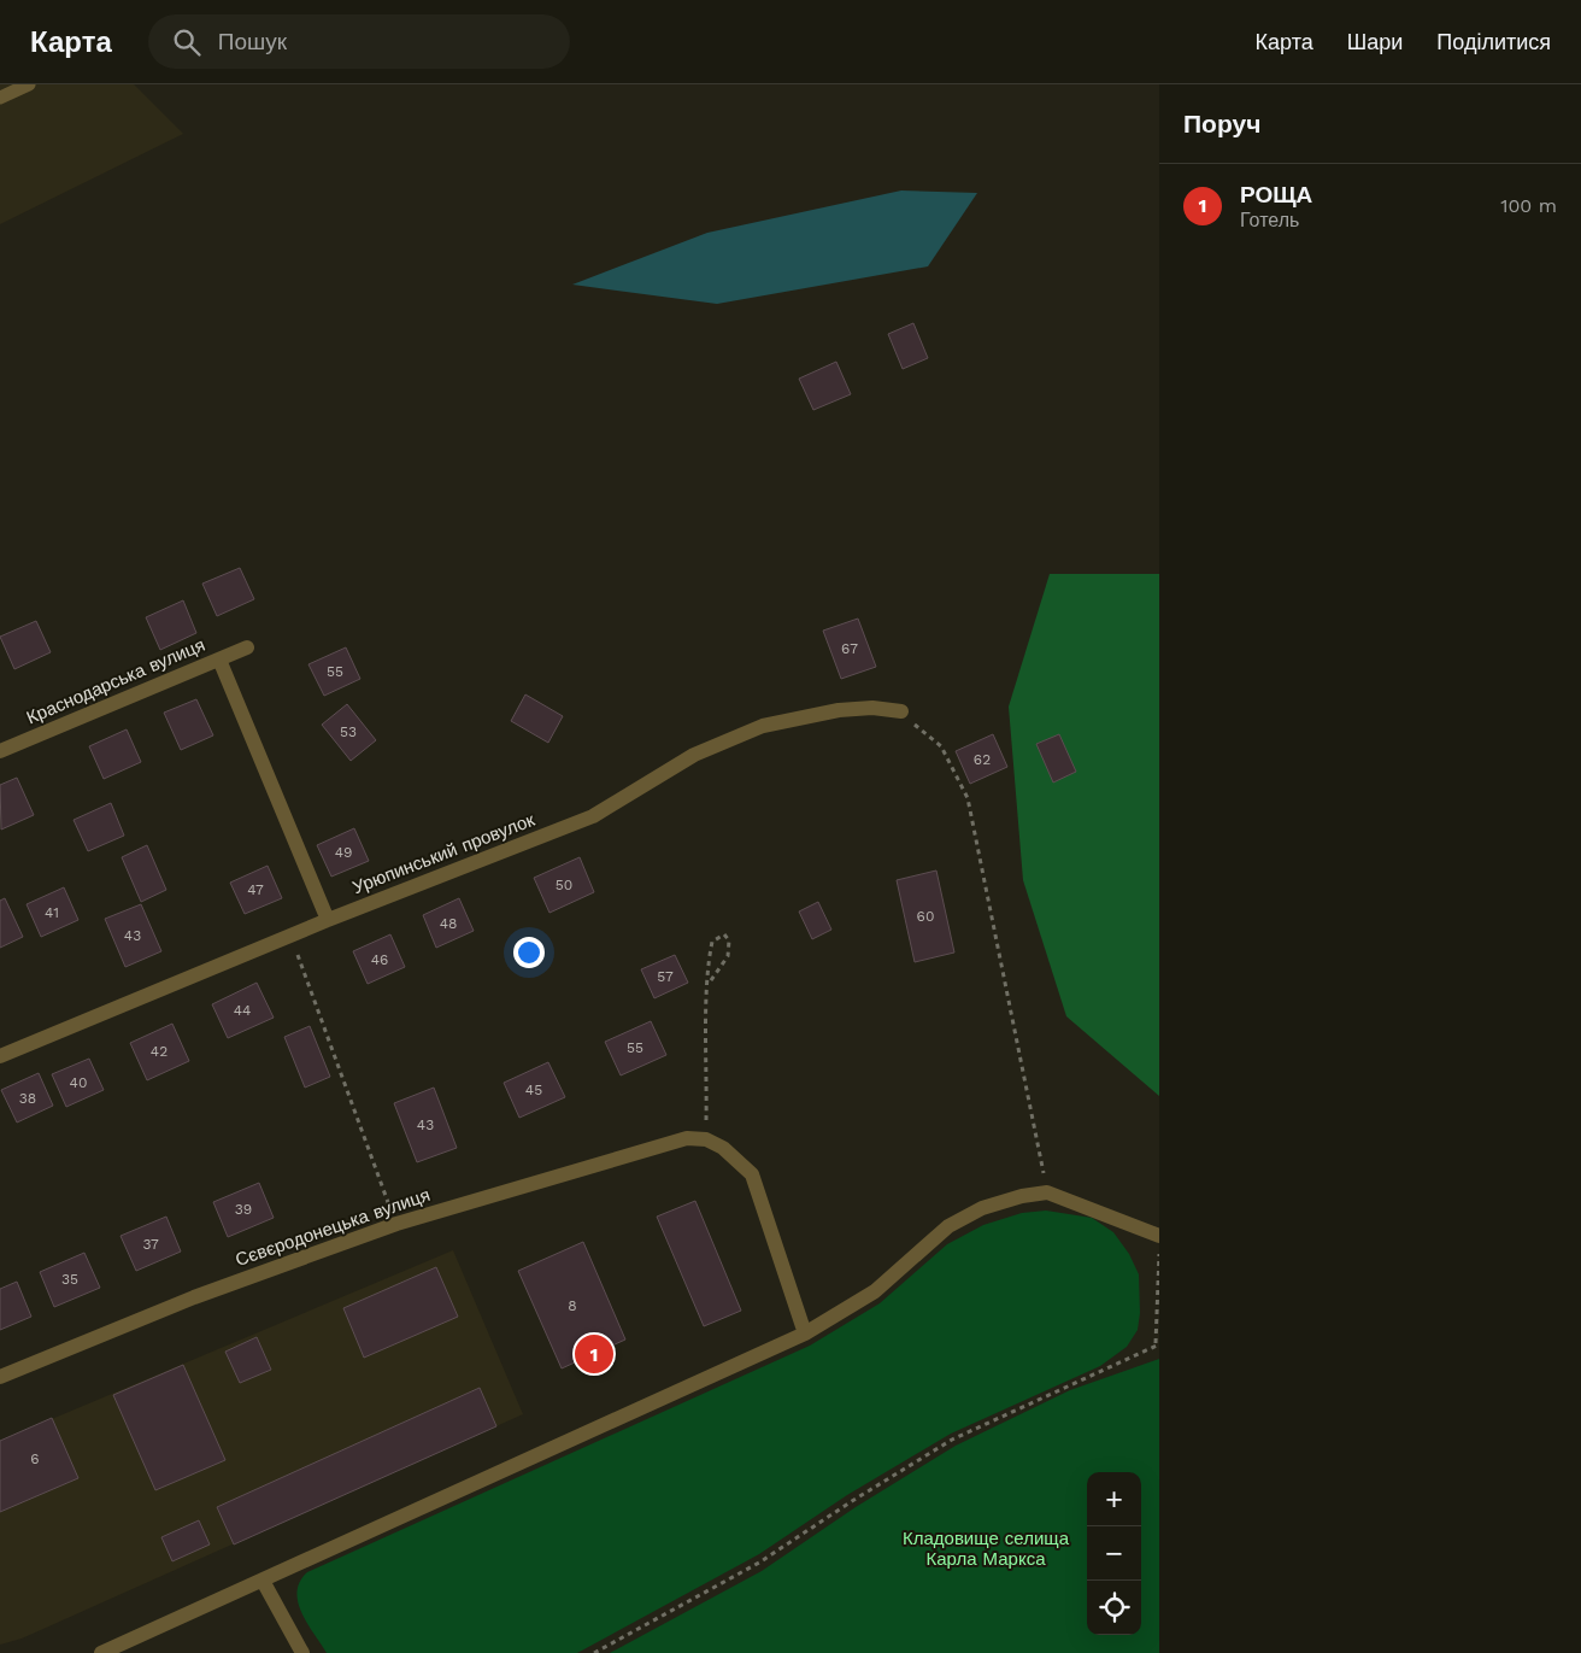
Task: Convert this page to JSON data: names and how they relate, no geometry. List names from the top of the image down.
{
  "streets": {
    "street": ["Краснодарська вулиця", "Урюпинський провулок", "Сєвєродонецька вулиця"]
  },
  "parks": ["Кладовище селища Карла Маркса"],
  "house_numbers": [
    "67",
    "55",
    "53",
    "62",
    "49",
    "50",
    "47",
    "41",
    "60",
    "48",
    "43",
    "46",
    "57",
    "44",
    "55",
    "42",
    "40",
    "45",
    "38",
    "43",
    "39",
    "37",
    "35",
    "8",
    "6"
  ],
  "page": {
    "header": "Карта",
    "search": "Пошук",
    "nav": ["Карта", "Шари", "Поділитися"],
    "heading": "Поруч",
    "list": [
      {
        "mark": "1",
        "name": "РОЩА",
        "note": "Готель",
        "value": "100 m"
      }
    ],
    "pins": "1",
    "map_buttons": ["+", "−"]
  }
}
